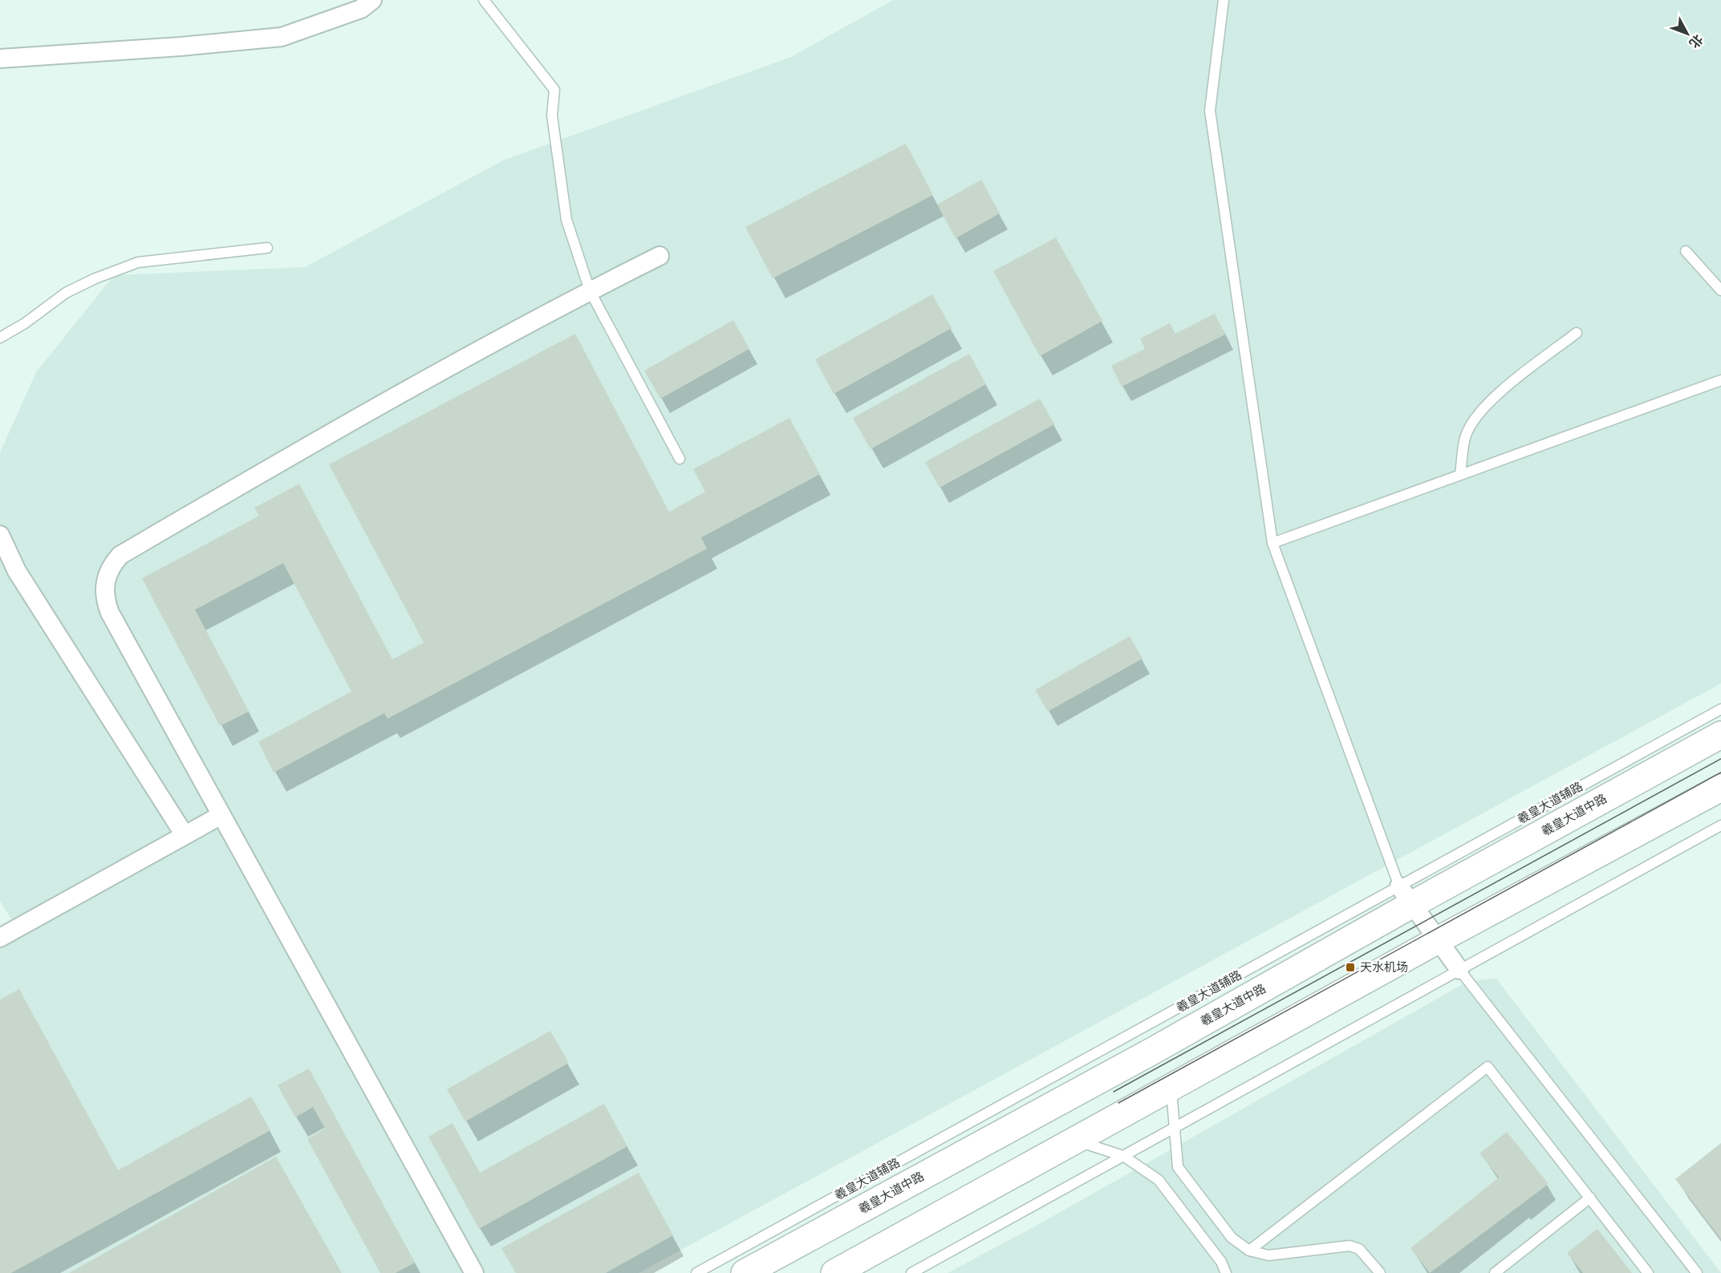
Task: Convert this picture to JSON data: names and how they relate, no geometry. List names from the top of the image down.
{
  "streets": {
    "main road": ["羲皇大道中路"],
    "lane": ["羲皇大道辅路"]
  },
  "crossings": [
    ["羲皇大道辅路", "羲皇大道中路"]
  ],
  "places": {
    "transit": ["天水机场"]
  },
  "north": "bottom right"
}
